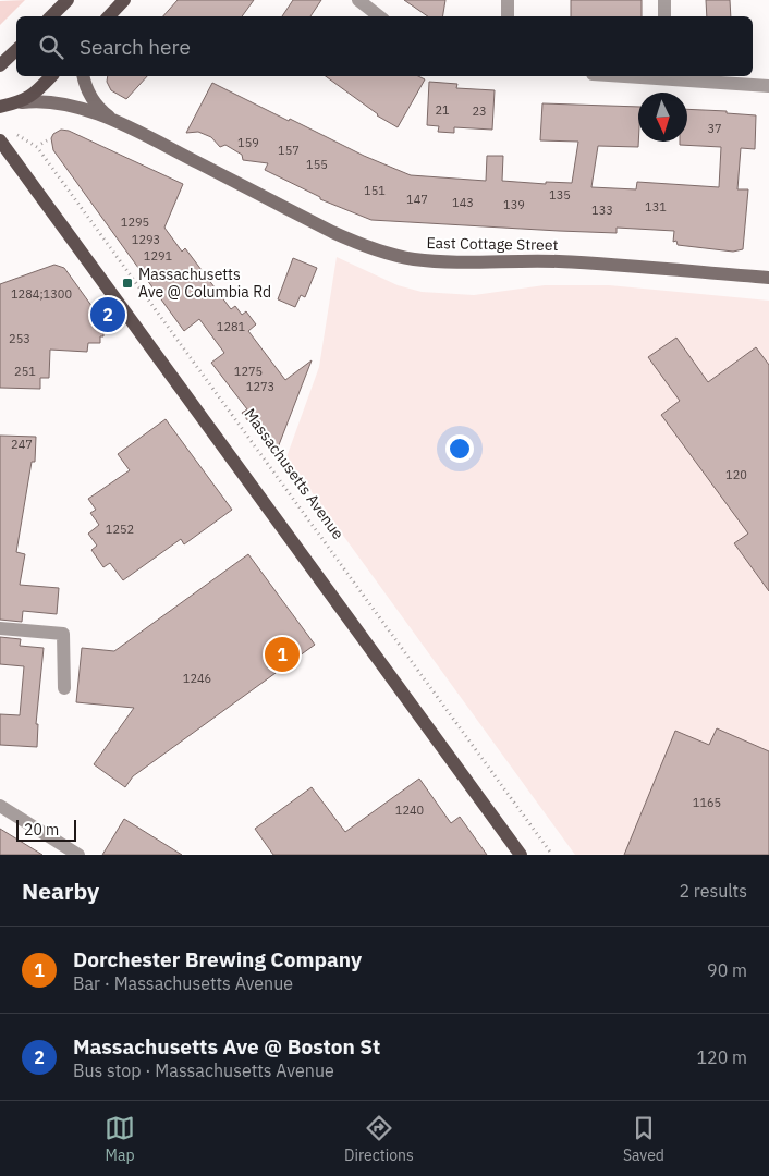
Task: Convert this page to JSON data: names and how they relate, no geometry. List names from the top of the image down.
{
  "streets": {
    "street": ["East Cottage Street"],
    "path": ["Massachusetts Avenue"]
  },
  "places": {
    "transit": ["Massachusetts Ave @ Columbia Rd"]
  },
  "house_numbers": [
    "21",
    "23",
    "37",
    "159",
    "157",
    "155",
    "151",
    "135",
    "147",
    "143",
    "139",
    "131",
    "133",
    "1295",
    "1293",
    "1291",
    "1284;1300",
    "1281",
    "253",
    "251",
    "1275",
    "1273",
    "247",
    "120",
    "1252",
    "1246",
    "1165",
    "1240"
  ],
  "scale_bar": "20 m",
  "north": "bottom",
  "page": {
    "search": "Search here",
    "pins": ["2", "1"],
    "scale": "20 m",
    "heading": ["Nearby", "2 results"],
    "list": [
      {
        "mark": "1",
        "name": "Dorchester Brewing Company",
        "note": "Bar · Massachusetts Avenue",
        "value": "90 m"
      },
      {
        "mark": "2",
        "name": "Massachusetts Ave @ Boston St",
        "note": "Bus stop · Massachusetts Avenue",
        "value": "120 m"
      }
    ],
    "nav": ["Map", "Directions", "Saved"]
  }
}
